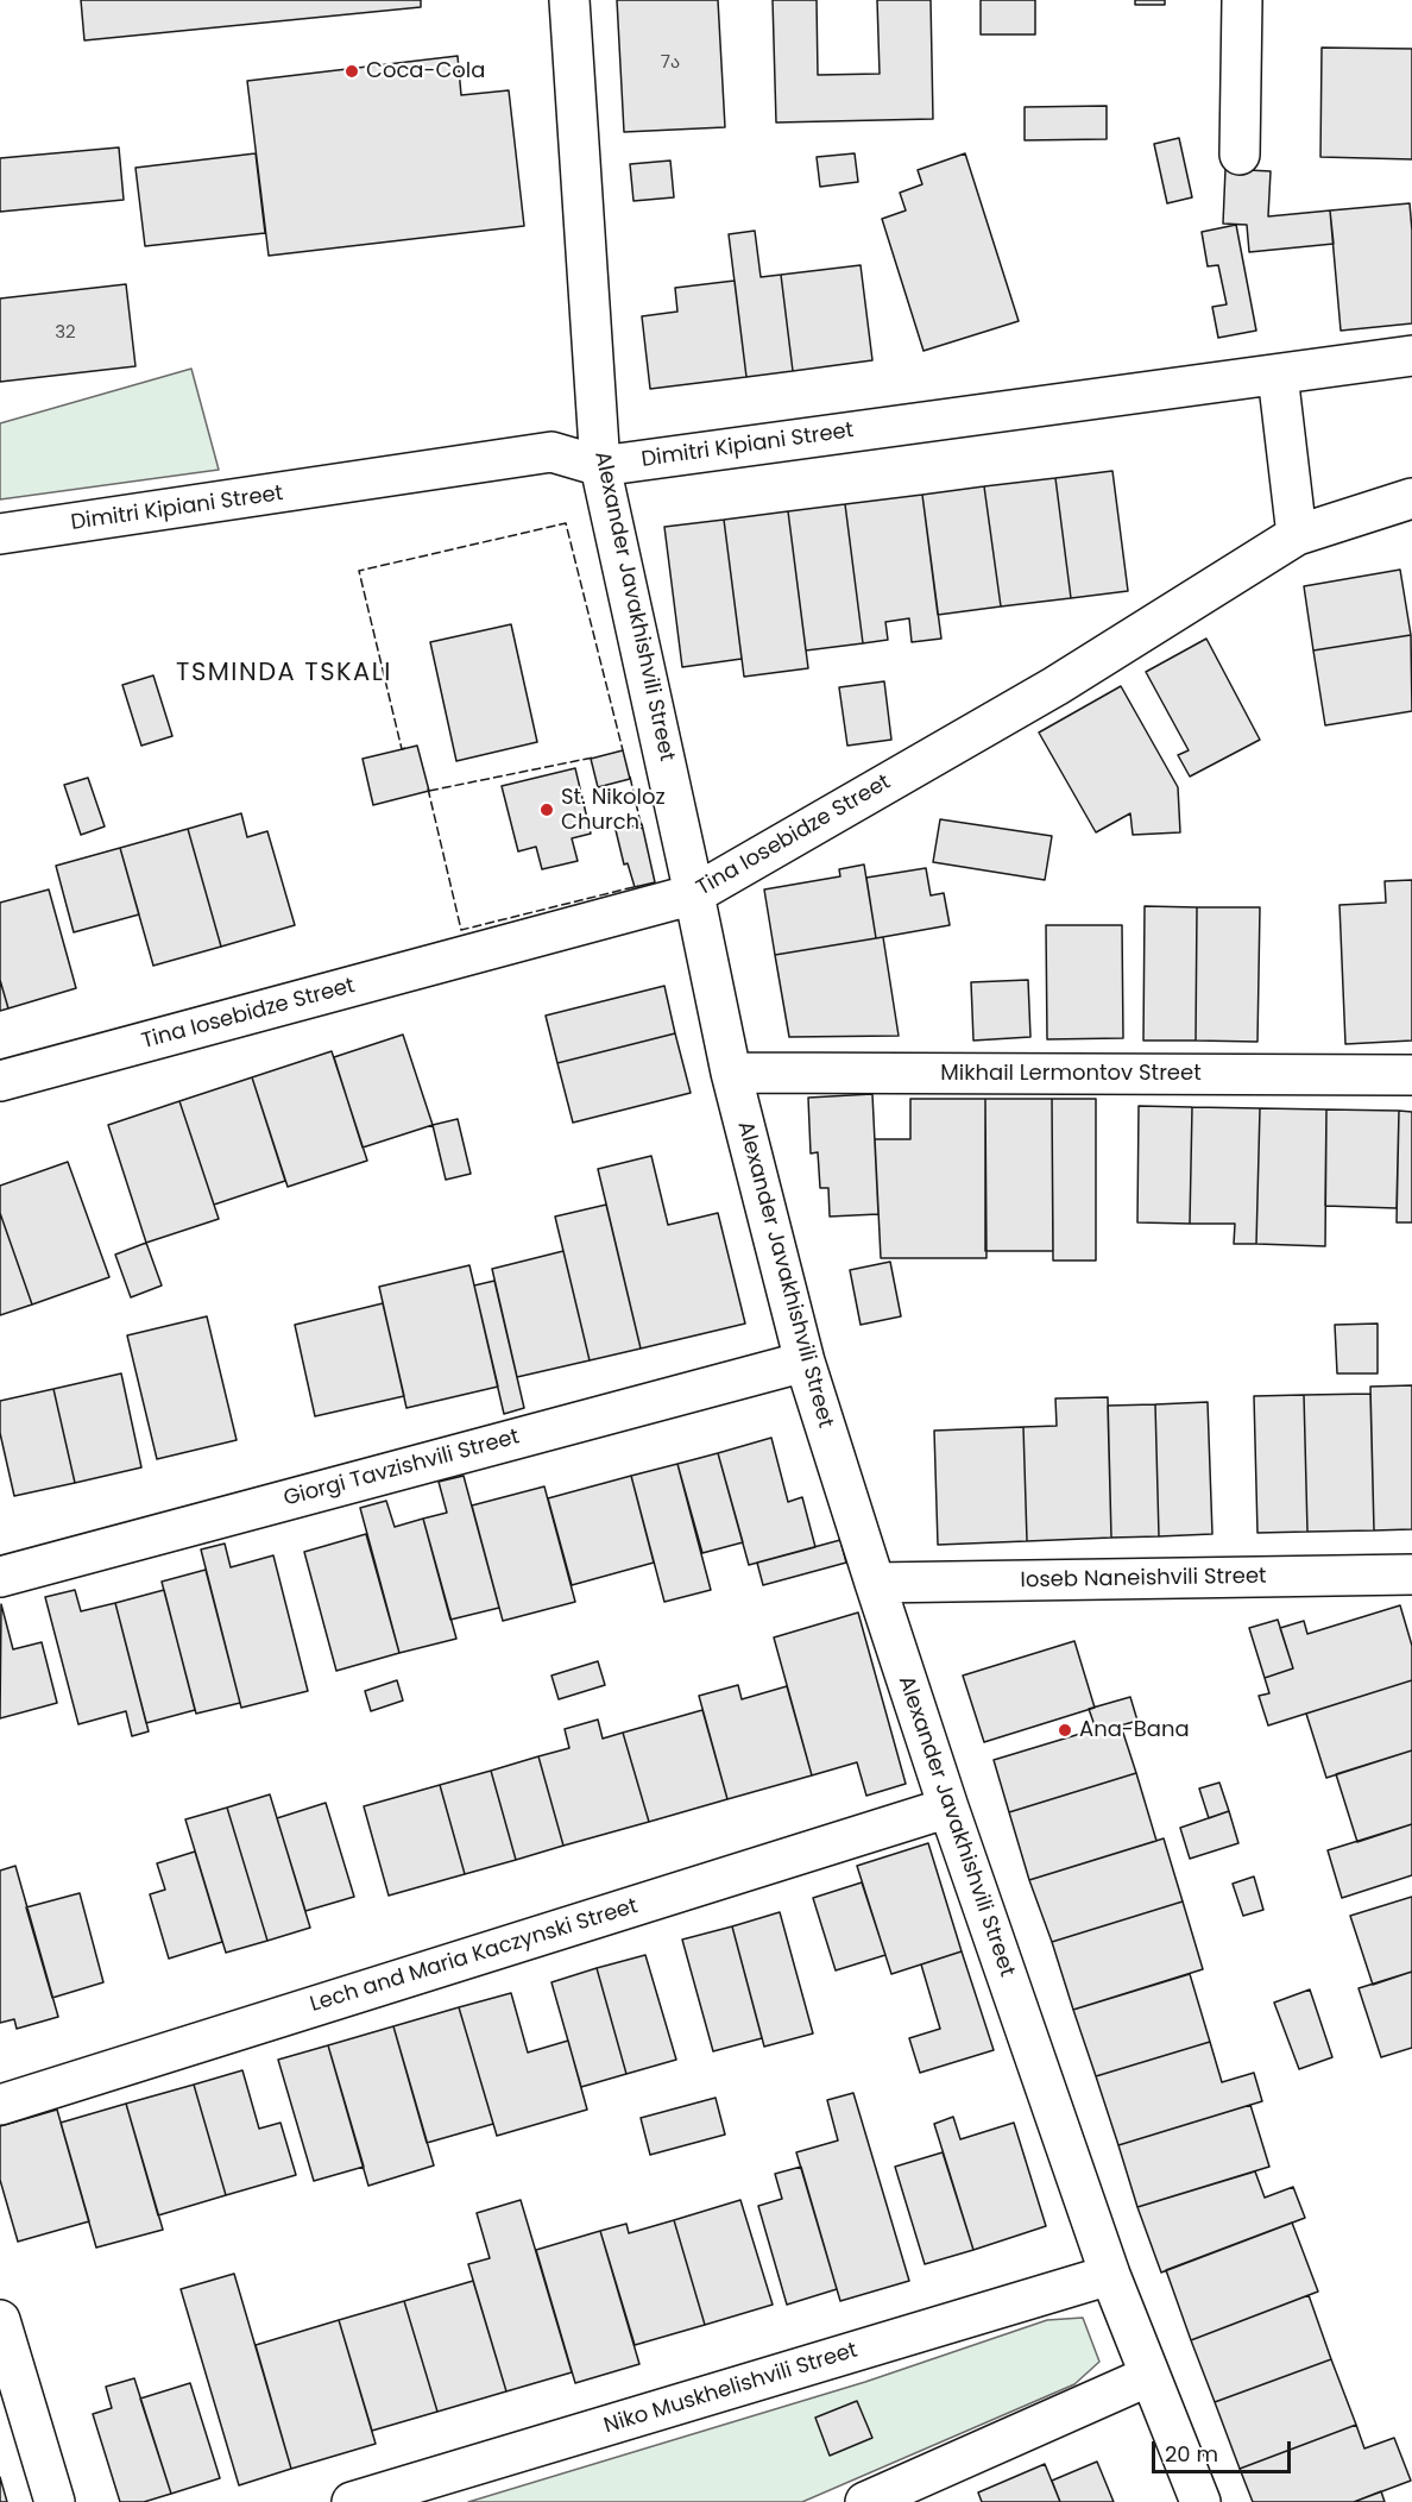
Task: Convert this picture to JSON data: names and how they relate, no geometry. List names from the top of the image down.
{
  "streets": {
    "street": [
      "Dimitri Kipiani Street",
      "Alexander Javakhishvili Street",
      "Tina Iosebidze Street",
      "Mikhail Lermontov Street",
      "Giorgi Tavzishvili Street",
      "Ioseb Naneishvili Street",
      "Lech and Maria Kaczynski Street",
      "Niko Muskhelishvili Street"
    ]
  },
  "crossings": [
    ["Dimitri Kipiani Street", "Alexander Javakhishvili Street"],
    ["Alexander Javakhishvili Street", "Tina Iosebidze Street"],
    ["Alexander Javakhishvili Street", "Mikhail Lermontov Street"],
    ["Alexander Javakhishvili Street", "Giorgi Tavzishvili Street"],
    ["Alexander Javakhishvili Street", "Ioseb Naneishvili Street"],
    ["Alexander Javakhishvili Street", "Lech and Maria Kaczynski Street"],
    ["Alexander Javakhishvili Street", "Niko Muskhelishvili Street"]
  ],
  "districts": ["TSMINDA TSKALI"],
  "places": ["Coca-Cola", "St. Nikoloz Church", "Ana-Bana"],
  "house_numbers": ["7ა", "32"],
  "scale_bar": "20 m"
}
